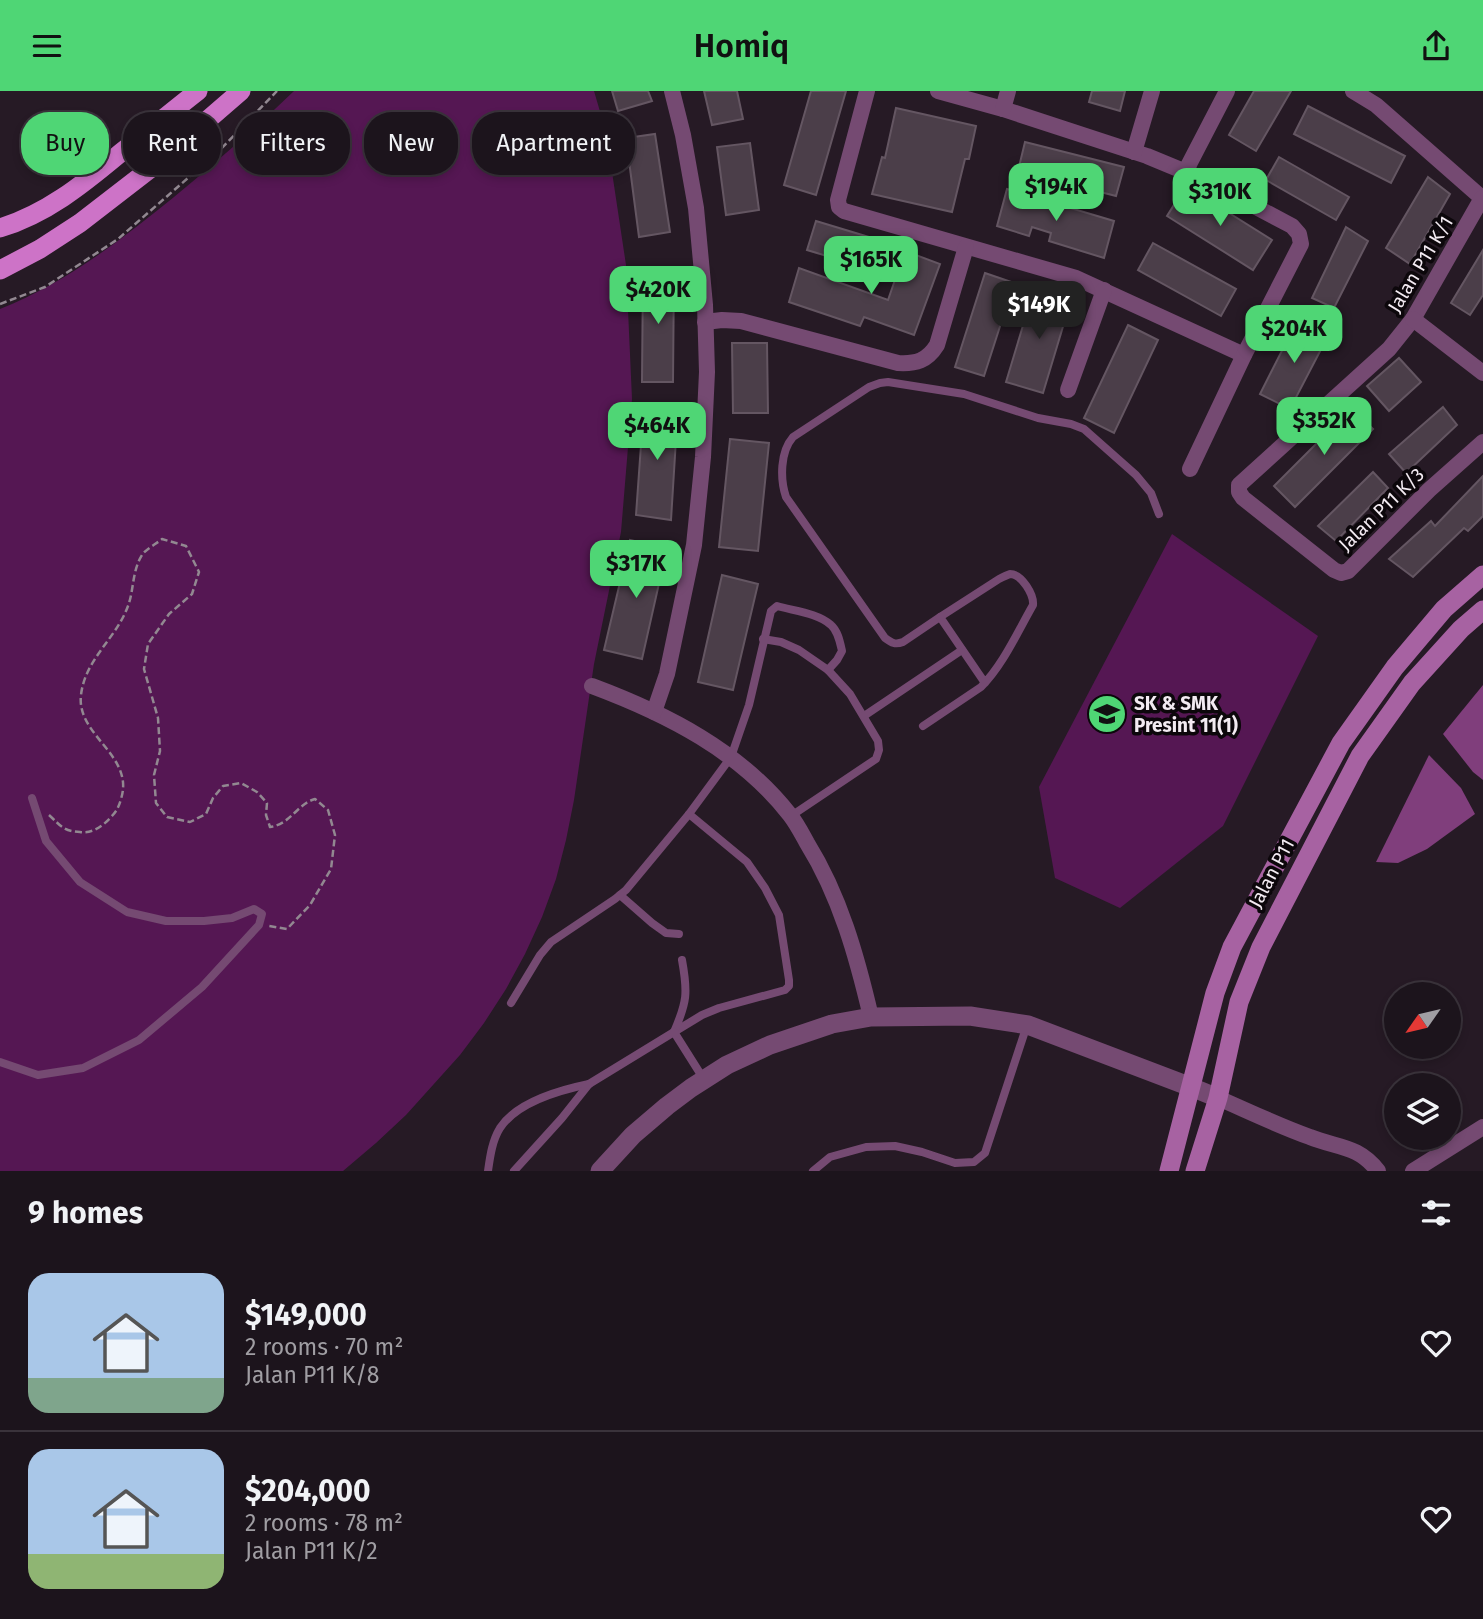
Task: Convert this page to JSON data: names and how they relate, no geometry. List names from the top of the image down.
{
  "streets": {
    "main road": ["Jalan P11"],
    "street": ["Jalan P11 K/1", "Jalan P11 K/3"]
  },
  "crossings": [
    ["Jalan P11 K/1", "Jalan P11 K/3"]
  ],
  "places": {
    "school or university": ["SK & SMK Presint 11(1)"]
  },
  "north": "bottom left",
  "page": {
    "header": "Homiq",
    "chip": [
      "Buy",
      "Rent",
      "Filters",
      "New",
      "Apartment"
    ],
    "price": [
      "$194K",
      "$310K",
      "$165K",
      "$420K",
      "$149K",
      "$204K",
      "$352K",
      "$464K",
      "$317K"
    ],
    "heading": "9 homes",
    "list": [
      {
        "name": "$149,000",
        "note": "2 rooms · 70 m² · Jalan P11 K/8"
      },
      {
        "name": "$204,000",
        "note": "2 rooms · 78 m² · Jalan P11 K/2"
      }
    ]
  }
}
